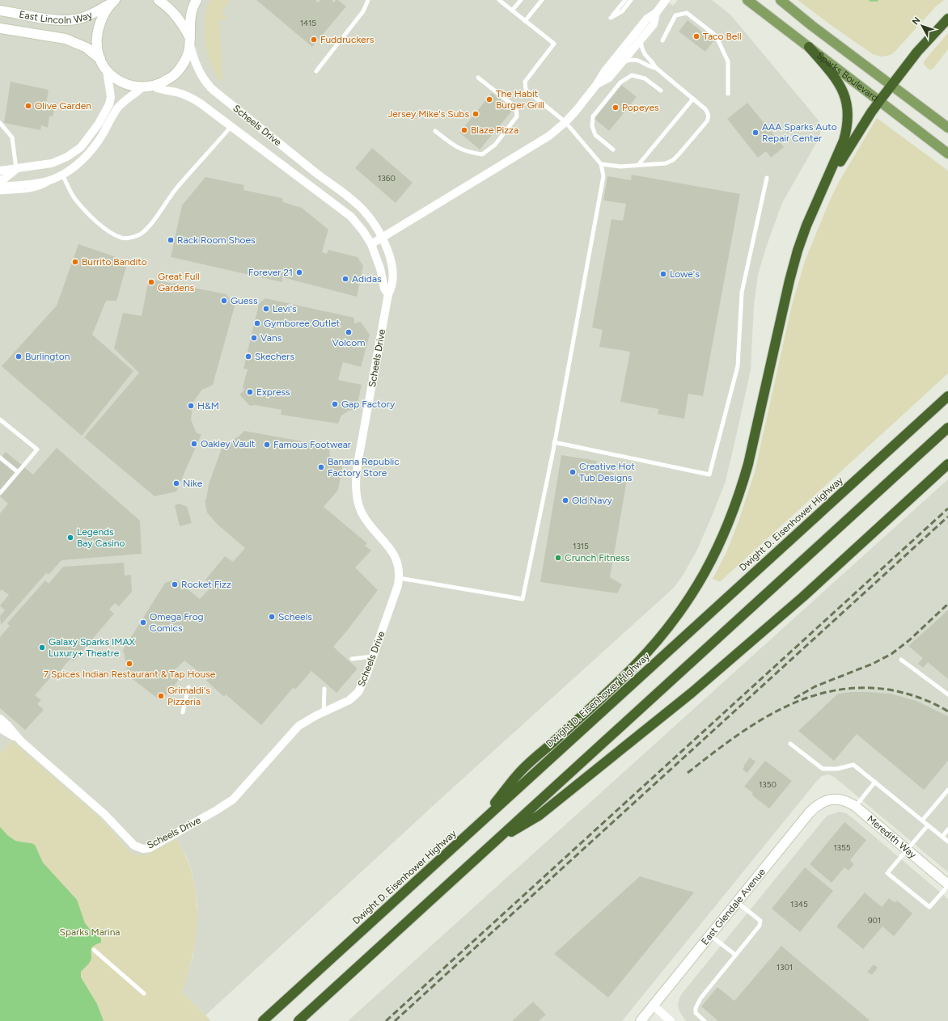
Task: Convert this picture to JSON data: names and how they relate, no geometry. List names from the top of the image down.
{
  "streets": {
    "highway": ["Dwight D. Eisenhower Highway"],
    "main road": ["Sparks Boulevard"],
    "street": [
      "East Lincoln Way",
      "Scheels Drive",
      "Meredith Way",
      "East Glendale Avenue"
    ]
  },
  "crossings": [
    ["Meredith Way", "East Glendale Avenue"]
  ],
  "parks": ["Sparks Marina"],
  "places": [
    "Taco Bell",
    "Fuddruckers",
    "The Habit Burger Grill",
    "Olive Garden",
    "Popeyes",
    "Jersey Mike's Subs",
    "Blaze Pizza",
    "AAA Sparks Auto Repair Center",
    "Rack Room Shoes",
    "Burrito Bandito",
    "Forever 21",
    "Lowe's",
    "Adidas",
    "Great Full Gardens",
    "Guess",
    "Levi's",
    "Gymboree Outlet",
    "Volcom",
    "Vans",
    "Burlington",
    "Skechers",
    "Express",
    "Gap Factory",
    "H&M",
    "Oakley Vault",
    "Famous Footwear",
    "Banana Republic Factory Store",
    "Creative Hot Tub Designs",
    "Nike",
    "Old Navy",
    "Legends Bay Casino",
    "Crunch Fitness",
    "Rocket Fizz",
    "Scheels",
    "Omega Frog Comics",
    "Galaxy Sparks IMAX Luxury+ Theatre",
    "7 Spices Indian Restaurant & Tap House",
    "Grimaldi's Pizzeria"
  ],
  "house_numbers": [
    "1415",
    "1360",
    "1315",
    "1350",
    "1355",
    "1345",
    "901",
    "1301"
  ],
  "north": "top left"
}
